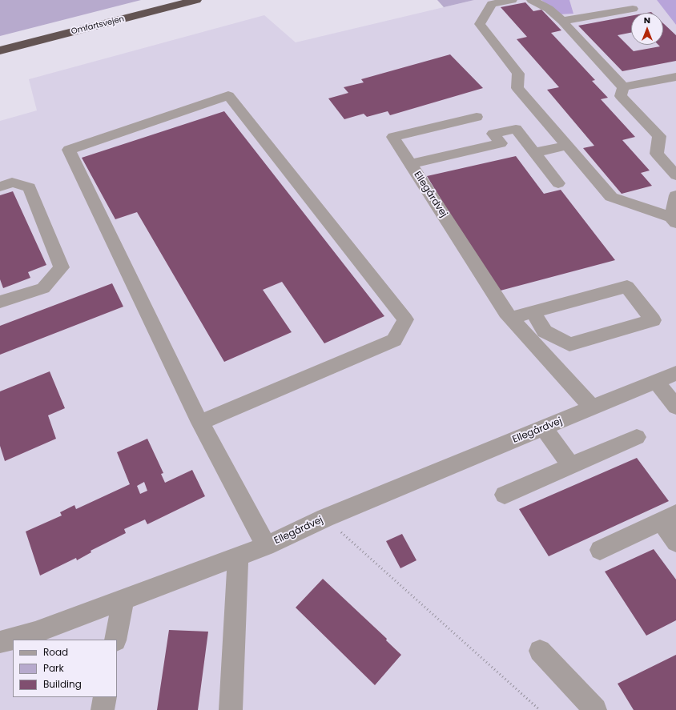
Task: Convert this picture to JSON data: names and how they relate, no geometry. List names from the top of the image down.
{
  "streets": {
    "highway": ["Omfartsvejen"],
    "street": ["Ellegårdvej"]
  },
  "legend": ["Road", "Park", "Building"],
  "north": "top"
}
